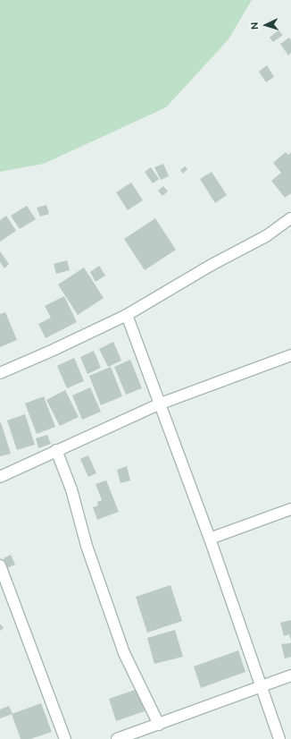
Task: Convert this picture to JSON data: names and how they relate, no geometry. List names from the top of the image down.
{
  "north": "left"
}
